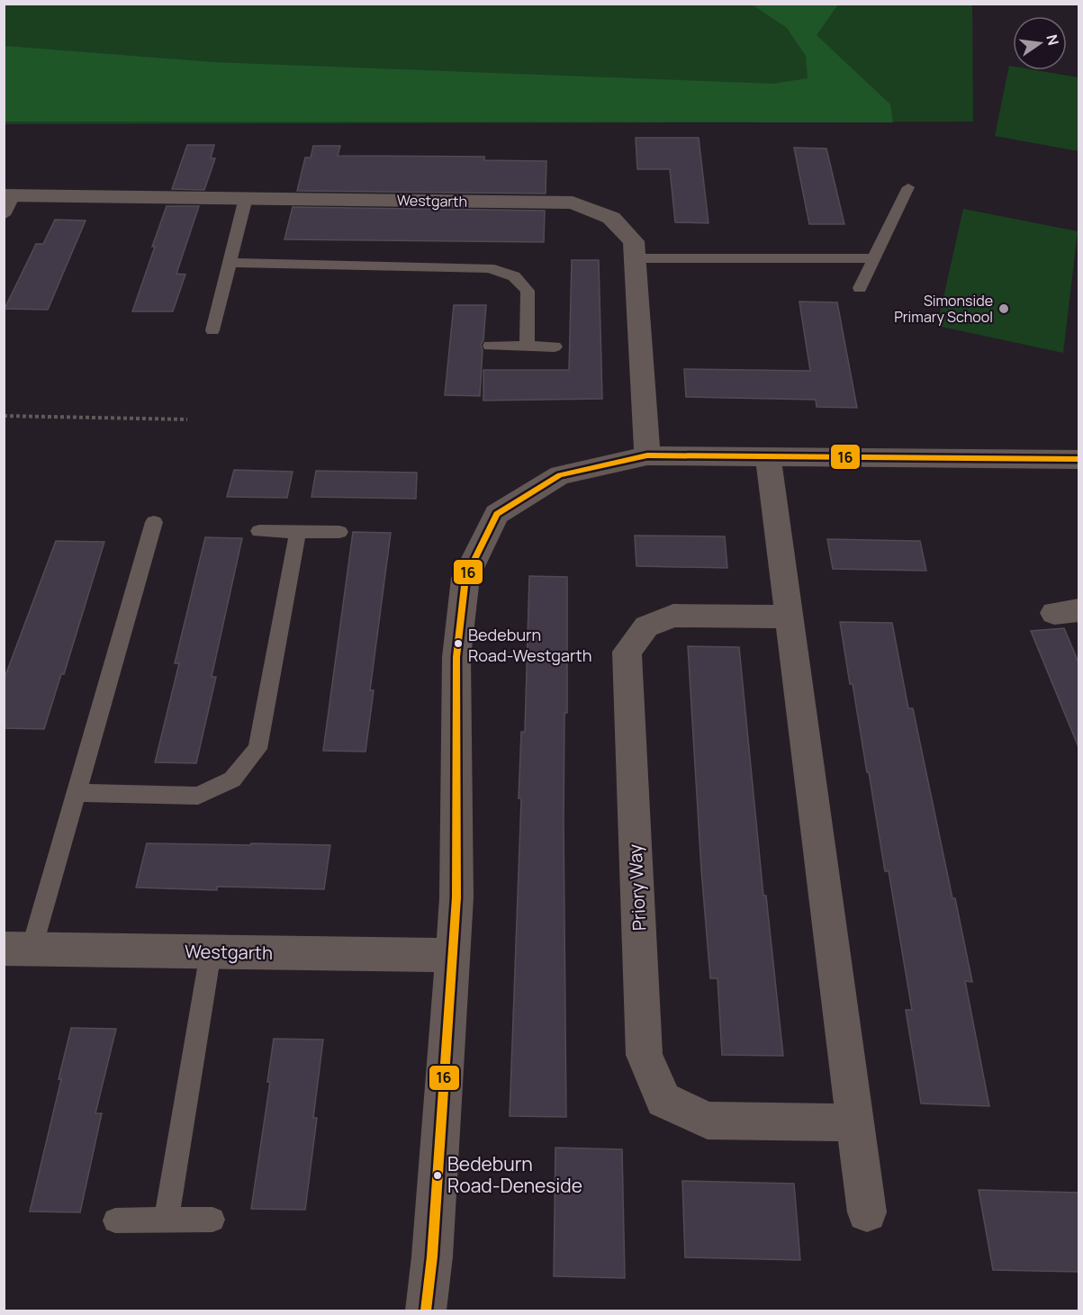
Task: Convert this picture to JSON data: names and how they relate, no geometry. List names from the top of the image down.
{
  "streets": {
    "street": ["Westgarth", "Priory Way"]
  },
  "places": ["Simonside Primary School", "Bedeburn Road-Westgarth", "Bedeburn Road-Deneside"],
  "lines": ["transit line 16"],
  "north": "right"
}
